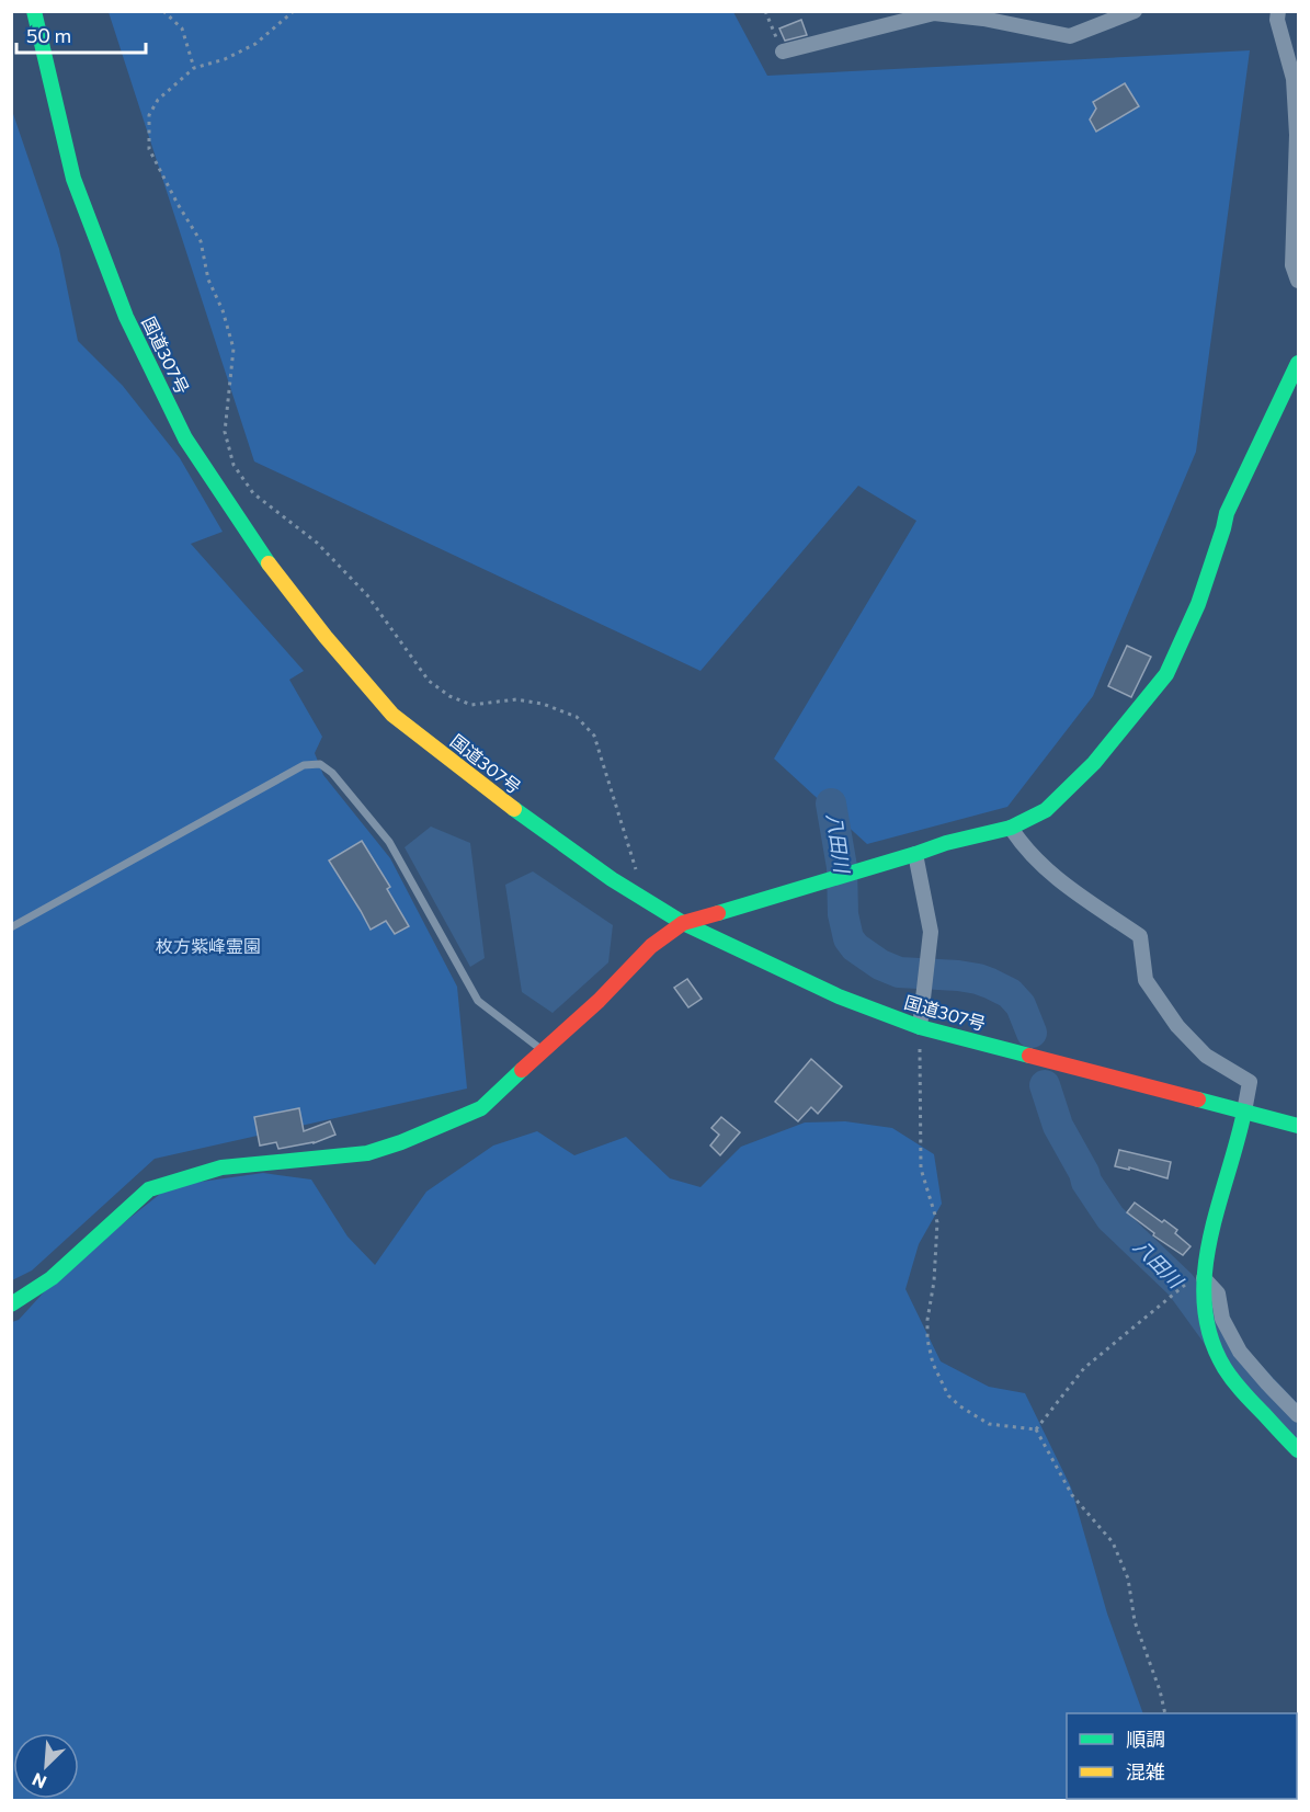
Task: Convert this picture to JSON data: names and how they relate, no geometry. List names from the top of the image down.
{
  "streets": {
    "main road": ["国道307号"]
  },
  "water": ["八田川"],
  "parks": ["枚方紫峰霊園"],
  "legend": ["順調", "混雑"],
  "scale_bar": "50 m",
  "north": "bottom left"
}
